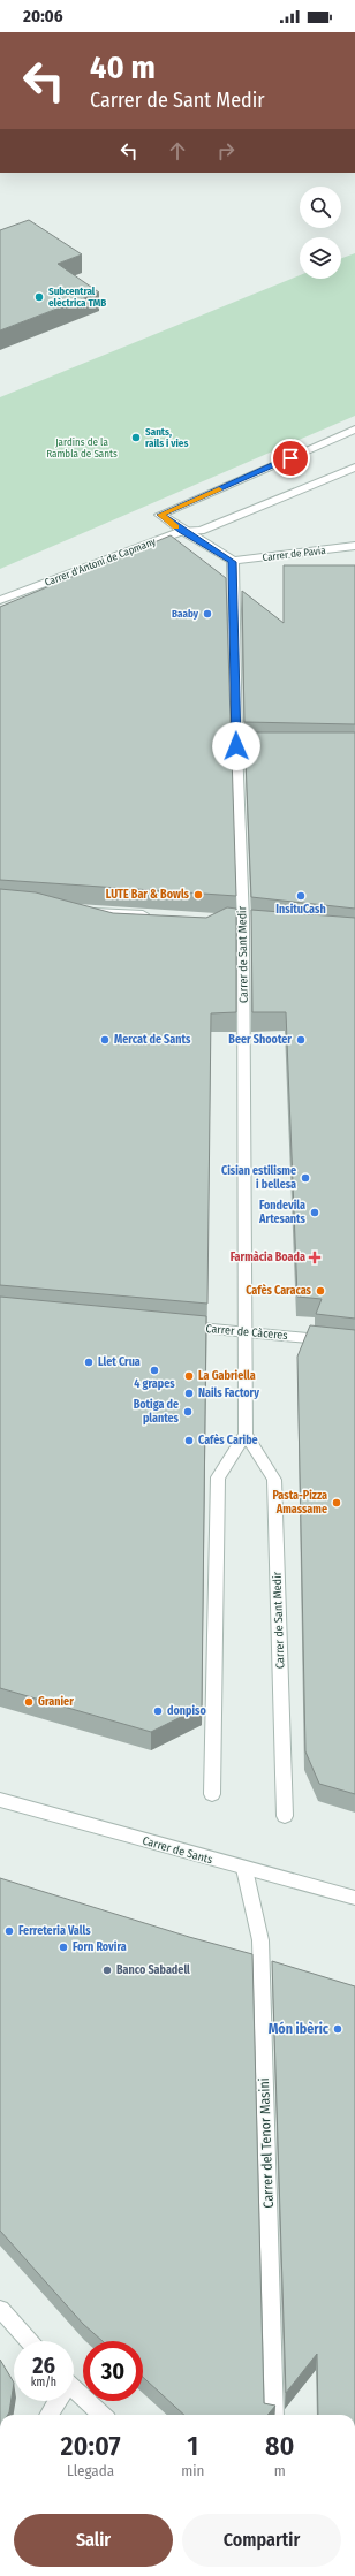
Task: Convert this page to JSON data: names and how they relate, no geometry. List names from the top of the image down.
{
  "streets": {
    "street": [
      "Carrer de Pavia",
      "Carrer d'Antoni de Capmany",
      "Carrer de Sant Medir",
      "Carrer de Càceres",
      "Carrer de Sants",
      "Carrer del Tenor Masini"
    ]
  },
  "crossings": [
    ["Carrer de Pavia", "Carrer de Sant Medir"],
    ["Carrer de Sant Medir", "Carrer de Càceres"],
    ["Carrer de Sants", "Carrer del Tenor Masini"]
  ],
  "parks": ["Jardins de la Rambla de Sants"],
  "places": {
    "other": [
      "Subcentral elèctrica TMB",
      "Sants, rails i vies",
      "Baaby",
      "LUTE Bar & Bowls",
      "InsituCash",
      "Mercat de Sants",
      "Beer Shooter",
      "Cisian estilisme i bellesa",
      "Fondevila Artesants",
      "Cafès Caracas",
      "Llet Crua",
      "4 grapes",
      "La Gabriella",
      "Nails Factory",
      "Botiga de plantes",
      "Cafès Caribe",
      "Pasta-Pizza Amassame",
      "Granier",
      "donpiso",
      "Ferreteria Valls",
      "Forn Rovira",
      "Banco Sabadell",
      "Món ibèric"
    ],
    "health": ["Farmàcia Boada"]
  },
  "page": {
    "status": "20:06",
    "turn": ["40 m", "Carrer de Sant Medir"],
    "speed": "26 km/h",
    "limit": "30",
    "eta": [
      "20:07",
      "Llegada",
      "1",
      "min",
      "80",
      "m"
    ],
    "buttons": ["Salir", "Compartir"]
  }
}
